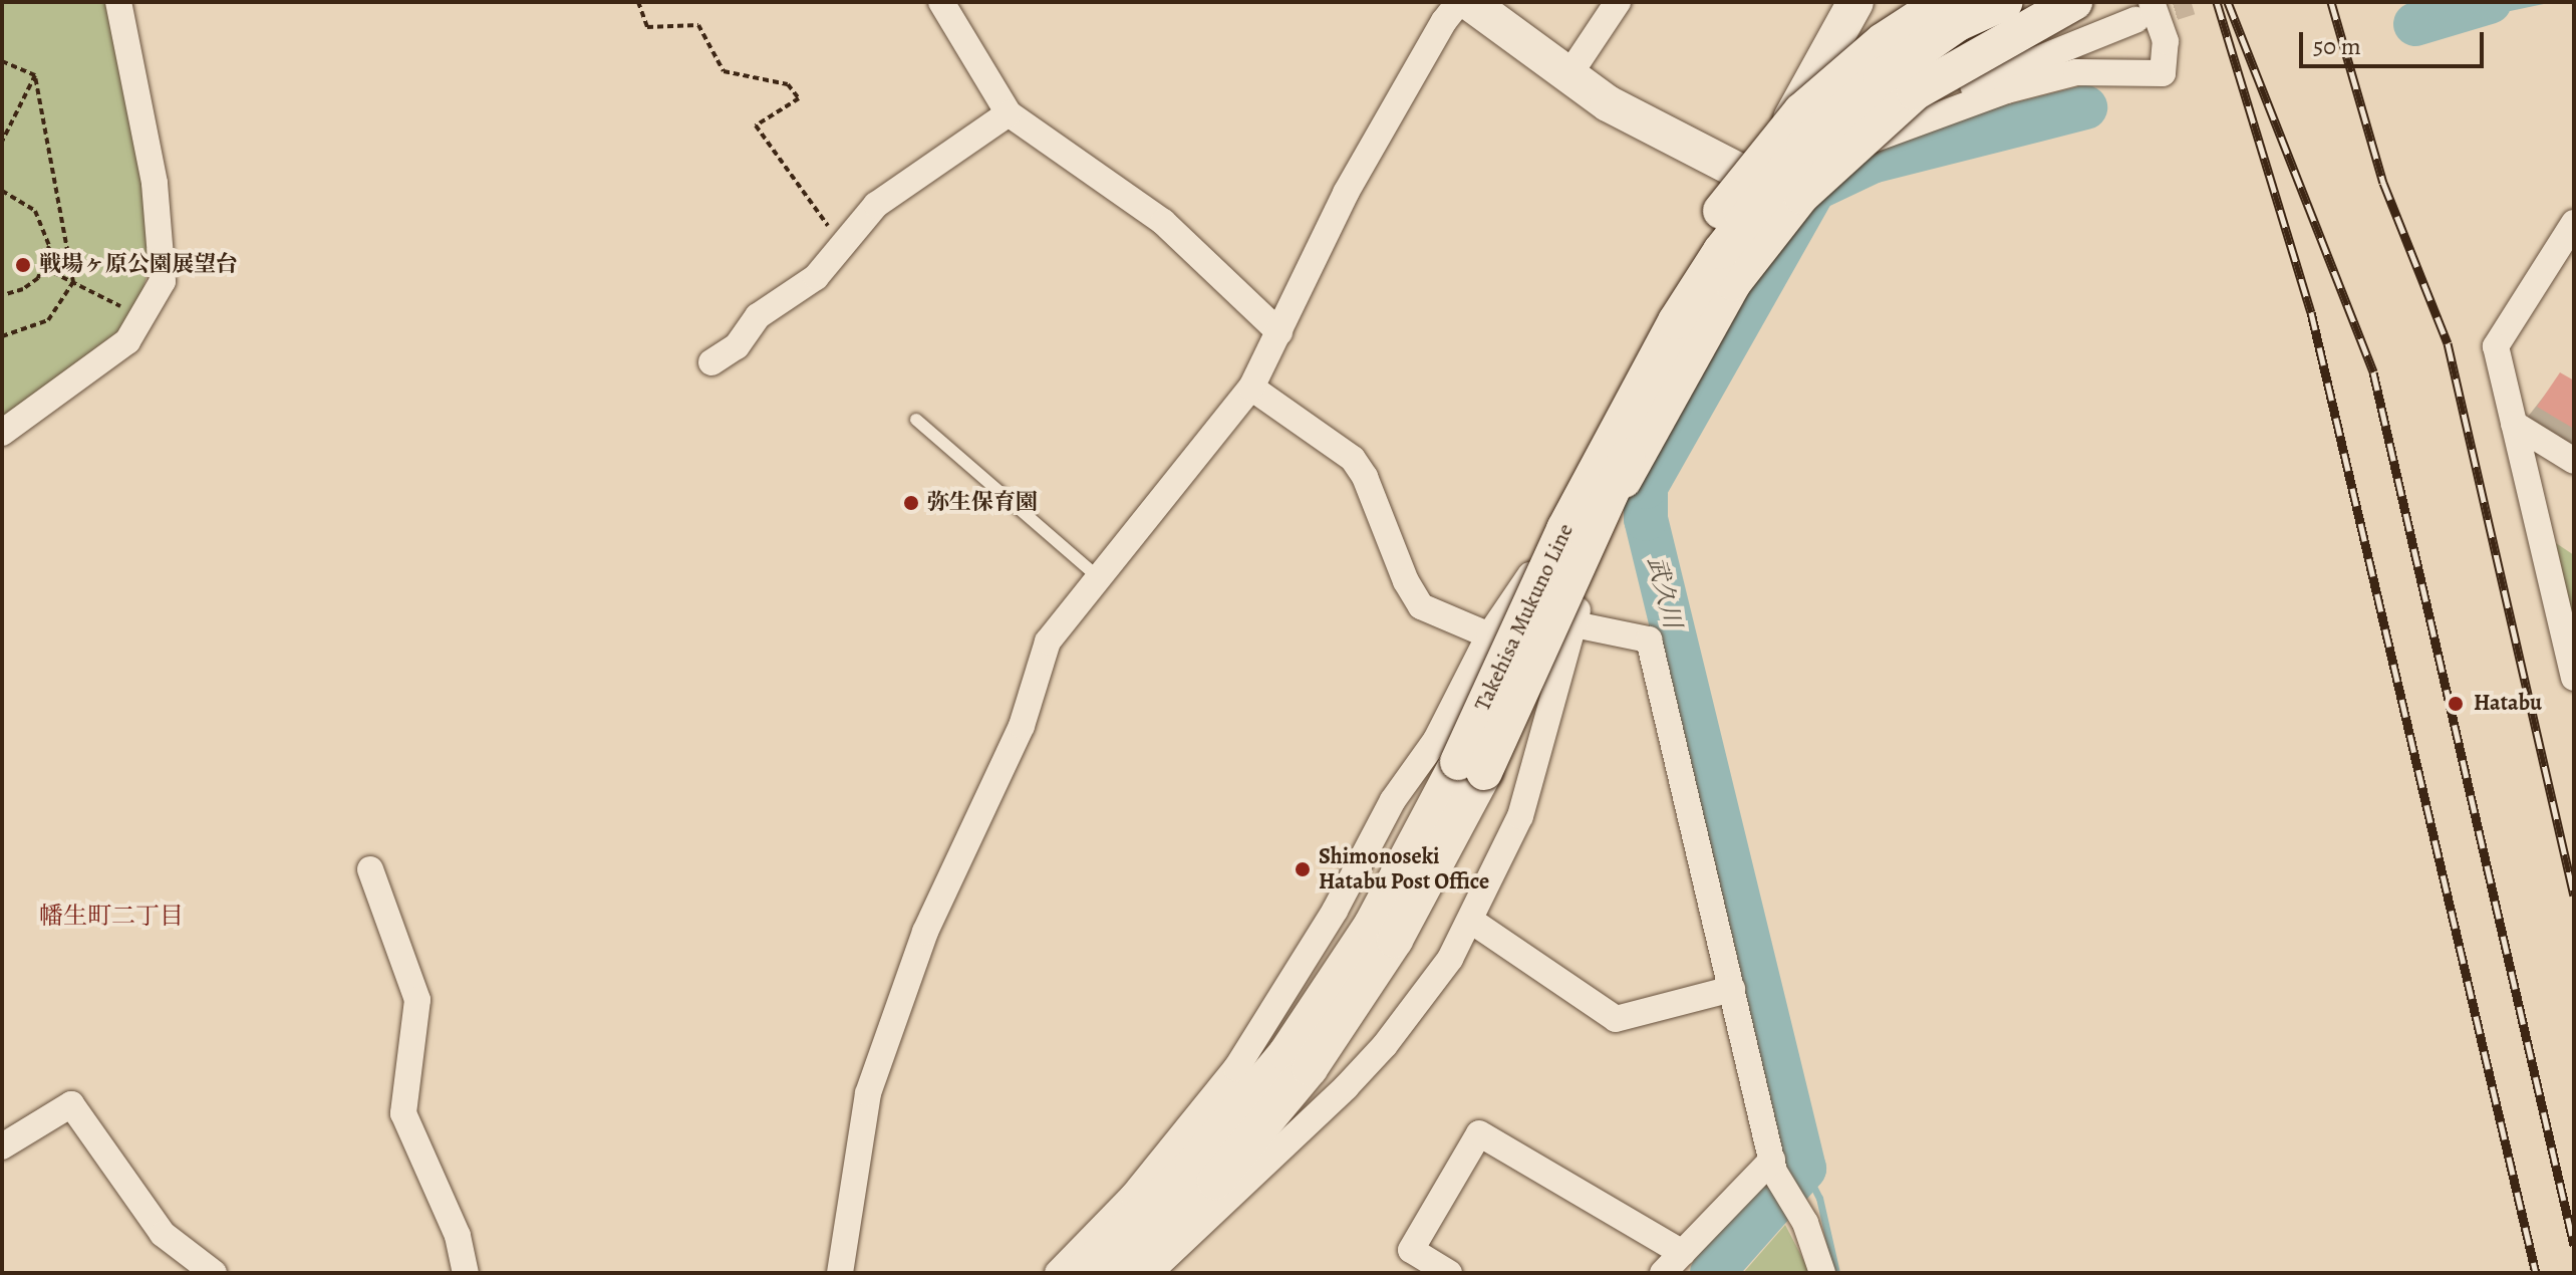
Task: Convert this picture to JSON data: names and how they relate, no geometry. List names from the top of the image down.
{
  "streets": {
    "main road": ["Takehisa Mukuno Line"]
  },
  "districts": ["幡生町二丁目"],
  "water": ["武久川"],
  "places": [
    "戦場ヶ原公園展望台",
    "弥生保育園",
    "Hatabu",
    "Shimonoseki Hatabu Post Office"
  ],
  "scale_bar": "50 m"
}
